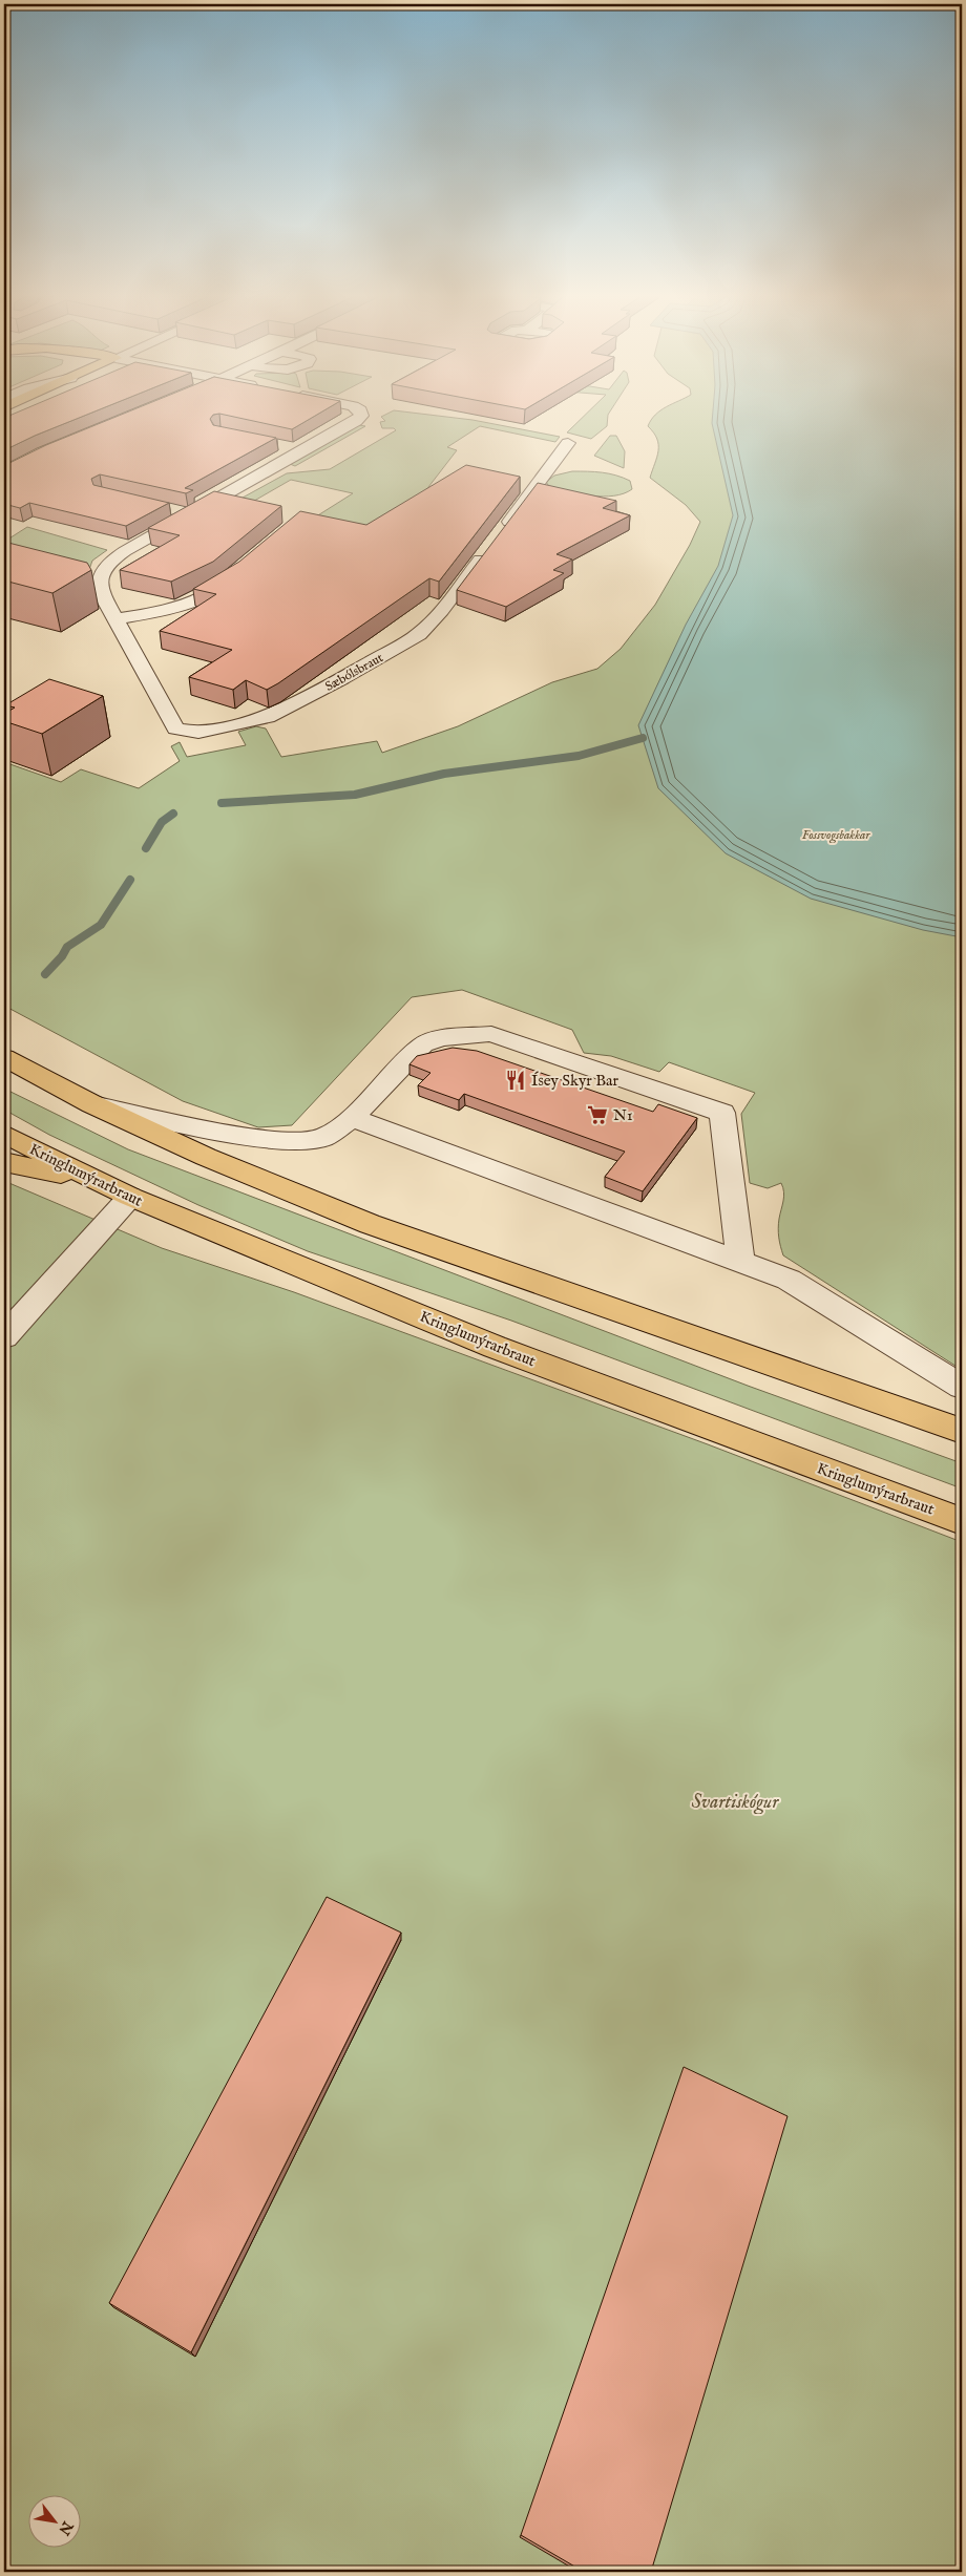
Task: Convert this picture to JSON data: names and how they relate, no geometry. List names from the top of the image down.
{
  "streets": {
    "main road": ["Kringlumýrarbraut"],
    "street": ["Sæbólsbraut"]
  },
  "parks": ["Fossvogsbakkar", "Svartiskógur"],
  "places": {
    "restaurant": ["Ísey Skyr Bar"],
    "supermarket": ["N1"]
  },
  "north": "bottom right"
}
